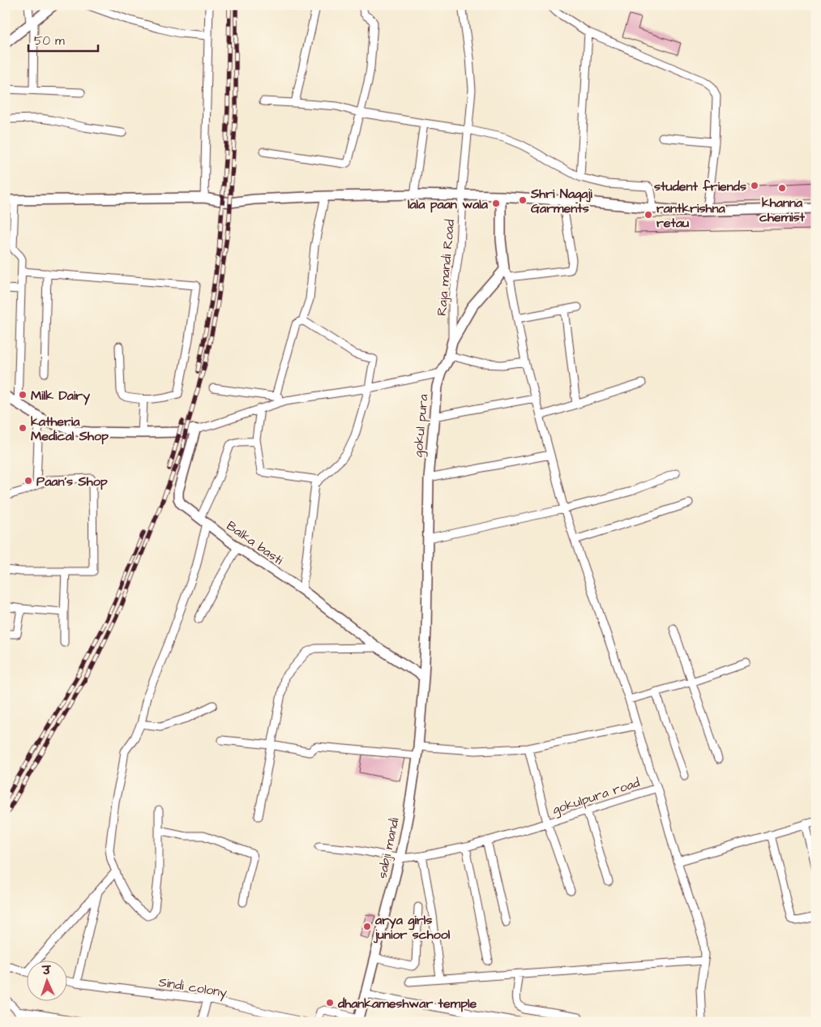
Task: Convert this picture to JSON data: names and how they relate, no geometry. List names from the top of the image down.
{
  "streets": {
    "street": [
      "Raja mandi Road",
      "gokul pura",
      "Balka basti",
      "gokulpura road",
      "sabji mandi",
      "Sindi colony"
    ]
  },
  "crossings": [
    ["Raja mandi Road", "gokul pura"],
    ["gokul pura", "Balka basti"],
    ["gokul pura", "sabji mandi"],
    ["Balka basti", "sabji mandi"],
    ["gokulpura road", "sabji mandi"]
  ],
  "places": [
    "student friends",
    "khanna chemist",
    "Shri Nagaji Garments",
    "lala paan wala",
    "rantkrishna retau",
    "Milk Dairy",
    "katheria Medical Shop",
    "Paan's Shop",
    "arya girls junior school",
    "dhankameshwar temple"
  ],
  "scale_bar": "50 m",
  "north": "top"
}
